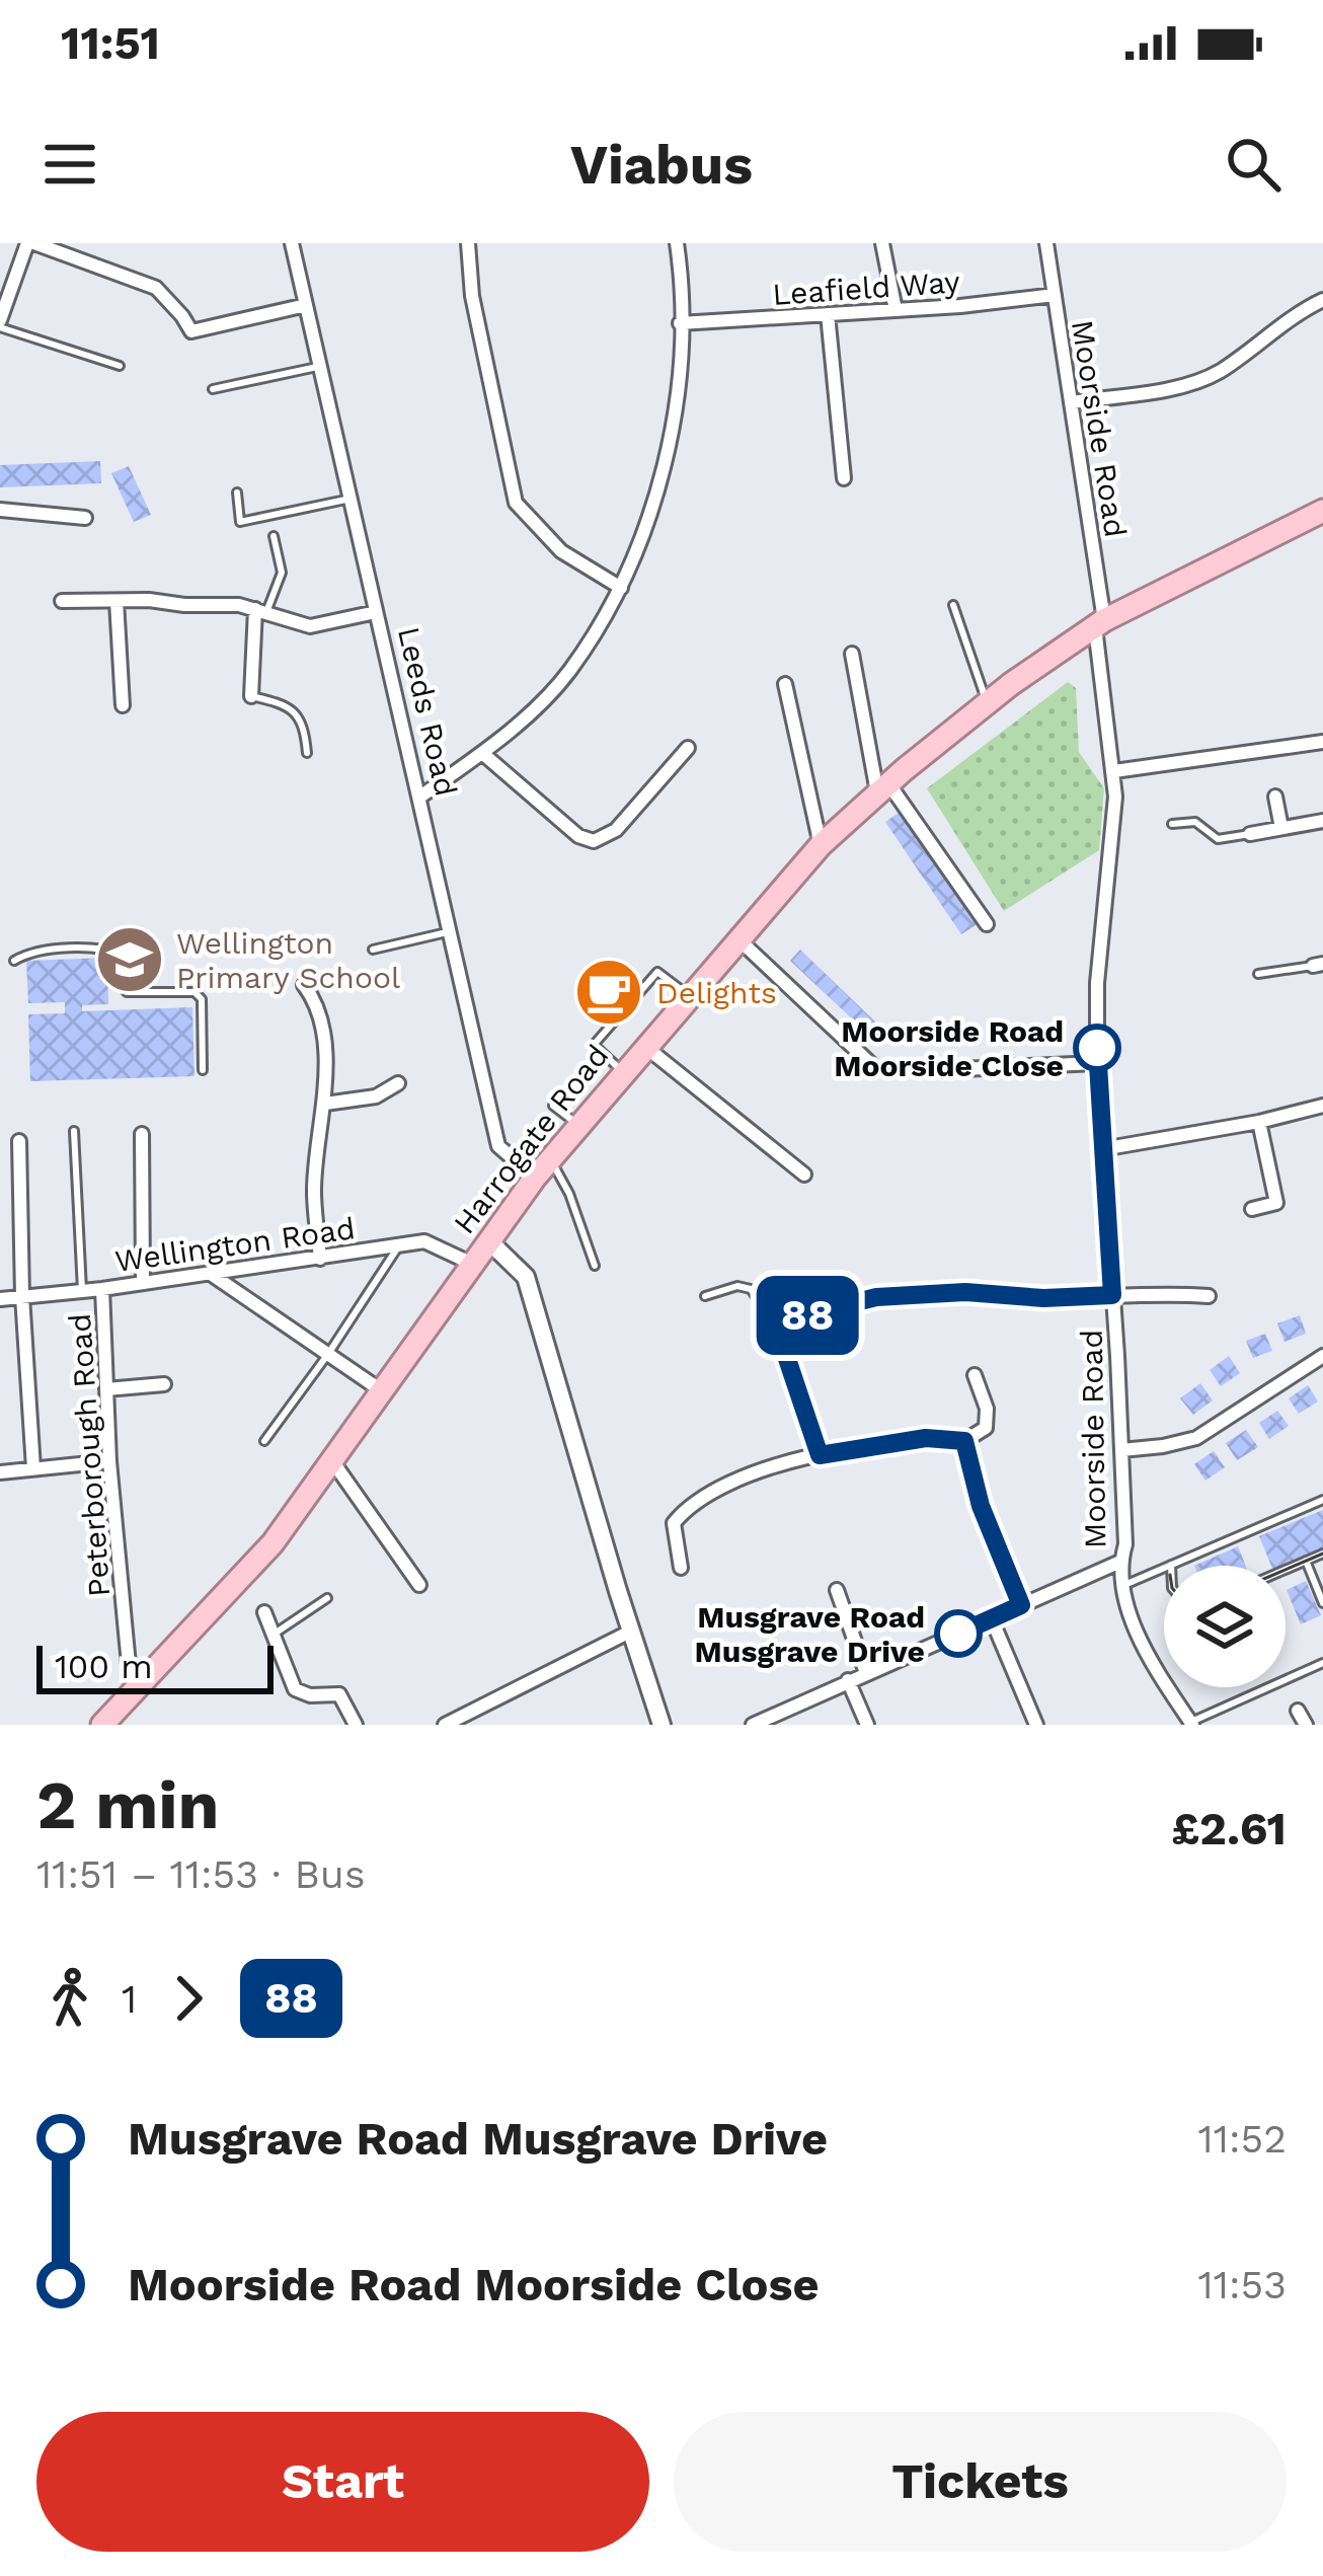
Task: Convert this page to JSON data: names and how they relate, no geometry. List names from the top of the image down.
{
  "streets": {
    "highway": ["Harrogate Road"],
    "street": [
      "Leafield Way",
      "Moorside Road",
      "Leeds Road",
      "Wellington Road",
      "Peterborough Road"
    ]
  },
  "crossings": [
    ["Leafield Way", "Moorside Road"],
    ["Moorside Road", "Harrogate Road"],
    ["Leeds Road", "Harrogate Road"],
    ["Harrogate Road", "Wellington Road"],
    ["Harrogate Road", "Peterborough Road"],
    ["Wellington Road", "Peterborough Road"]
  ],
  "places": {
    "school or university": ["Wellington Primary School"],
    "cafe": ["Delights"],
    "other": ["Moorside Road Moorside Close", "Musgrave Road Musgrave Drive"]
  },
  "lines": ["bus line 88"],
  "scale_bar": "100 m",
  "page": {
    "status": "11:51",
    "header": "Viabus",
    "on_map": "88",
    "scale": "100 m",
    "heading": ["2 min", "11:51 – 11:53 · Bus", "£2.61"],
    "legs": ["1", "88"],
    "list": [
      {
        "name": "Musgrave Road Musgrave Drive",
        "value": "11:52"
      },
      {
        "name": "Moorside Road Moorside Close",
        "value": "11:53"
      }
    ],
    "buttons": ["Start", "Tickets"]
  }
}
